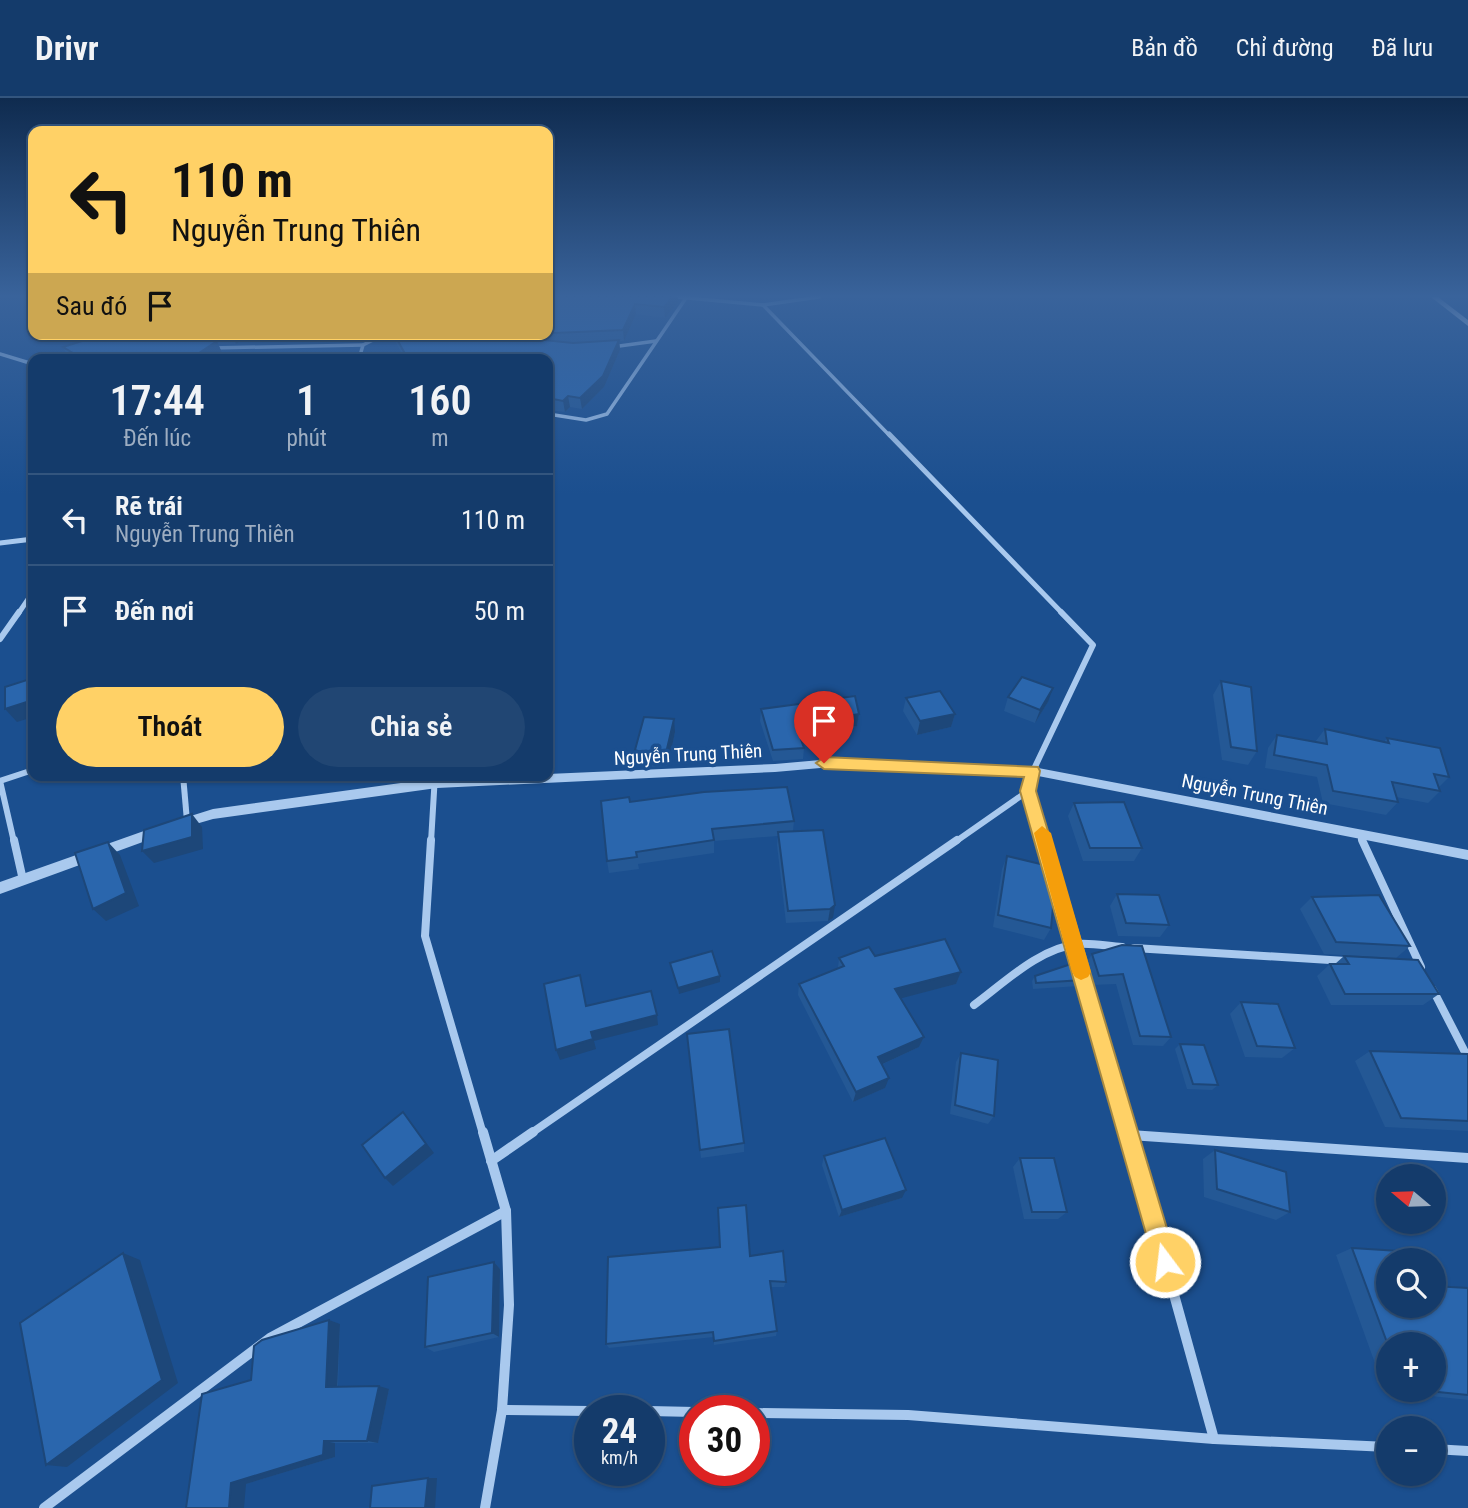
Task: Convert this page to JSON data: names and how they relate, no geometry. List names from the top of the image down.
{
  "streets": {
    "street": ["Nguyễn Trung Thiên"]
  },
  "north": "left",
  "page": {
    "header": "Drivr",
    "nav": ["Bản đồ", "Chỉ đường", "Đã lưu"],
    "turn": ["110 m", "Nguyễn Trung Thiên"],
    "then": "Sau đó",
    "eta": [
      "17:44",
      "Đến lúc",
      "1",
      "phút",
      "160",
      "m"
    ],
    "list": [
      {
        "name": "Rẽ trái",
        "note": "Nguyễn Trung Thiên",
        "value": "110 m"
      },
      {
        "name": "Đến nơi",
        "value": "50 m"
      }
    ],
    "buttons": ["Thoát", "Chia sẻ"],
    "map_buttons": ["+", "−"],
    "speed": "24 km/h",
    "limit": "30"
  }
}
